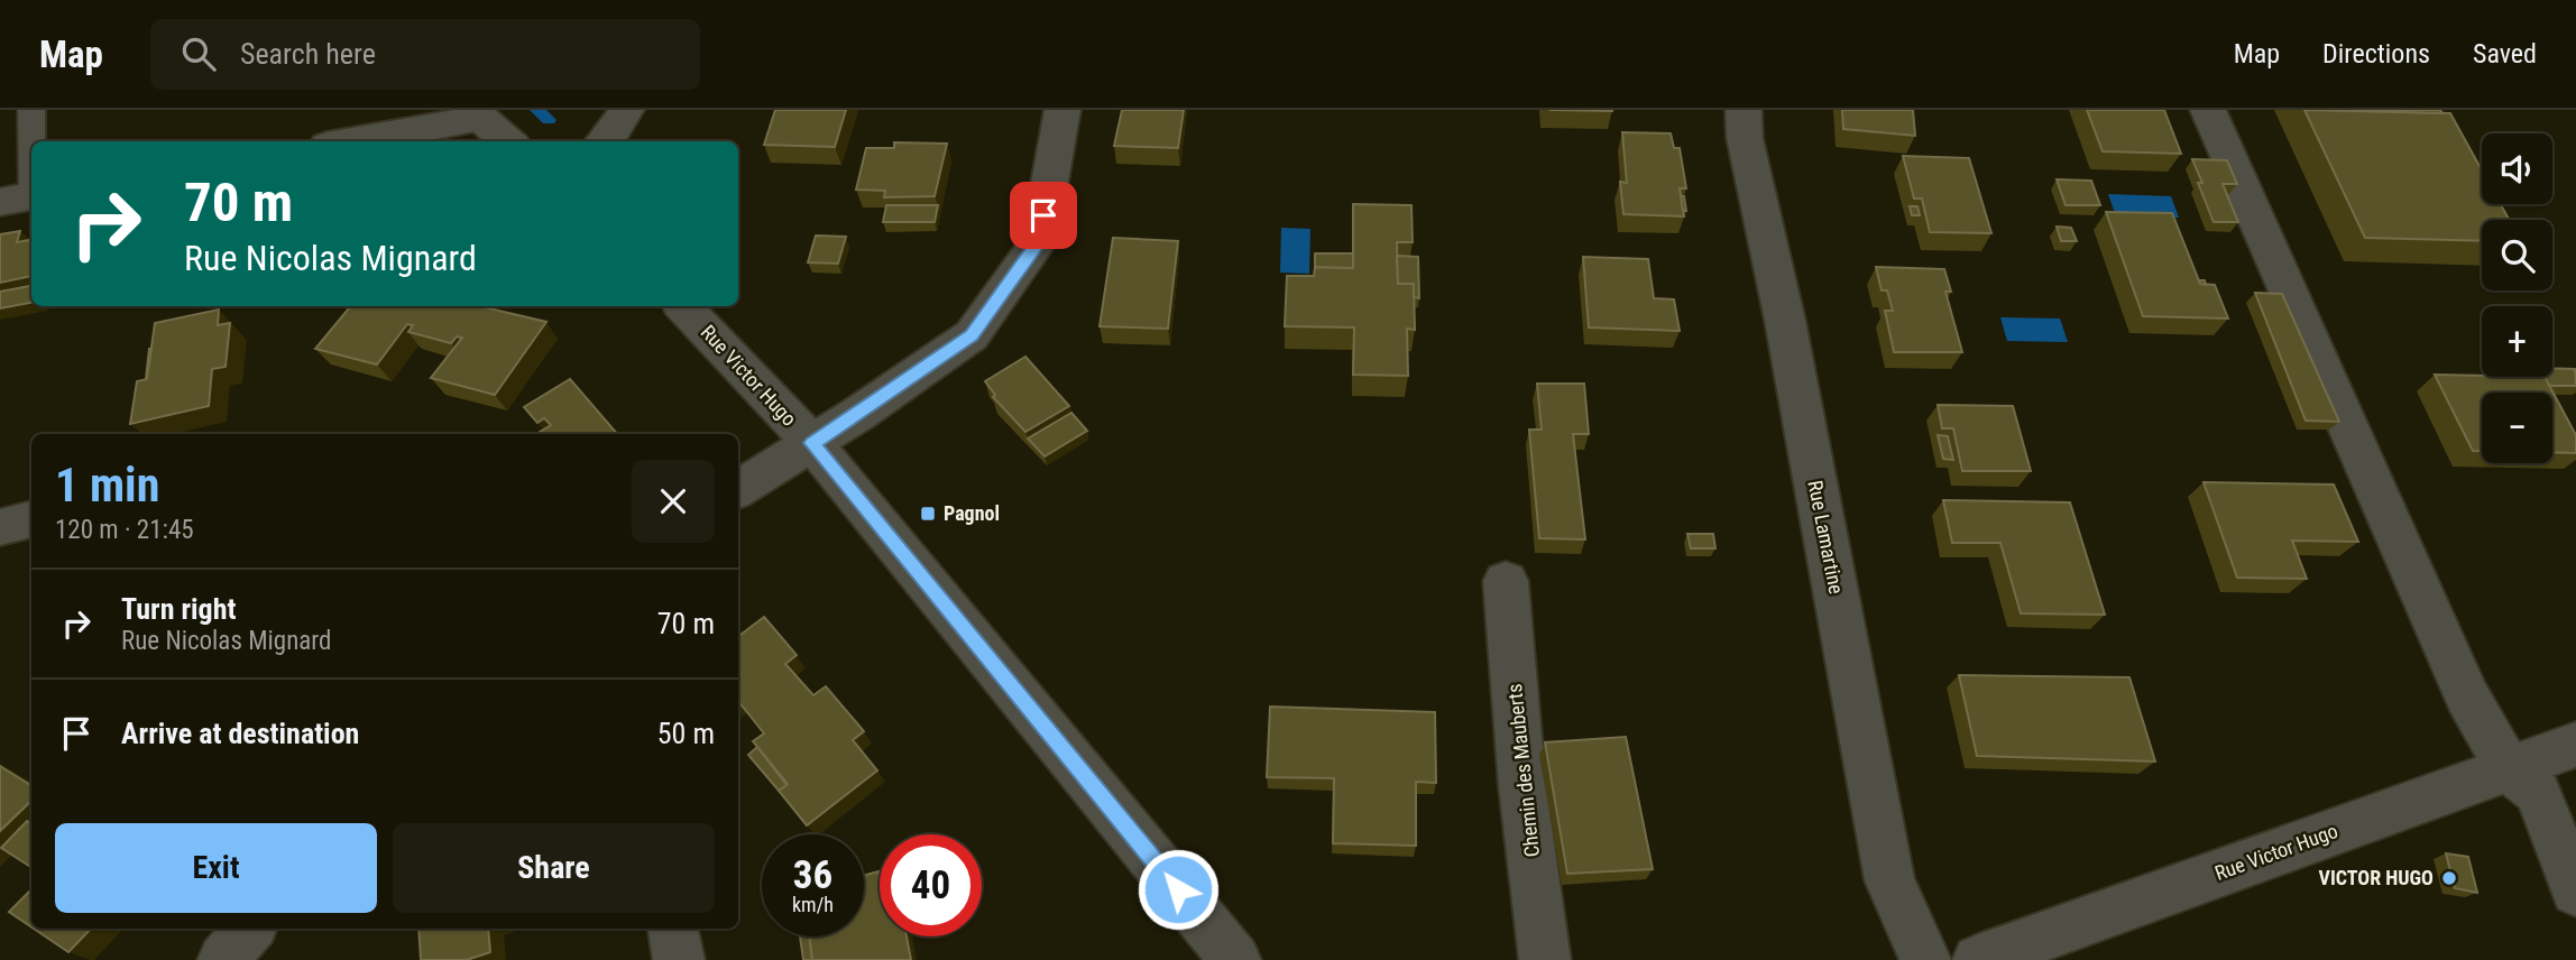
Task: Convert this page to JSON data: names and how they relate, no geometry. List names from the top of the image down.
{
  "streets": {
    "street": ["Rue Victor Hugo", "Rue Lamartine", "Chemin des Mauberts"]
  },
  "places": {
    "transit": ["Pagnol"],
    "other": ["VICTOR HUGO"]
  },
  "page": {
    "header": "Map",
    "search": "Search here",
    "nav": ["Map", "Directions", "Saved"],
    "map_buttons": ["+", "−"],
    "turn": ["70 m", "Rue Nicolas Mignard"],
    "heading": ["1 min", "120 m · 21:45"],
    "list": [
      {
        "name": "Turn right",
        "note": "Rue Nicolas Mignard",
        "value": "70 m"
      },
      {
        "name": "Arrive at destination",
        "value": "50 m"
      }
    ],
    "buttons": ["Exit", "Share"],
    "speed": "36 km/h",
    "limit": "40"
  }
}
